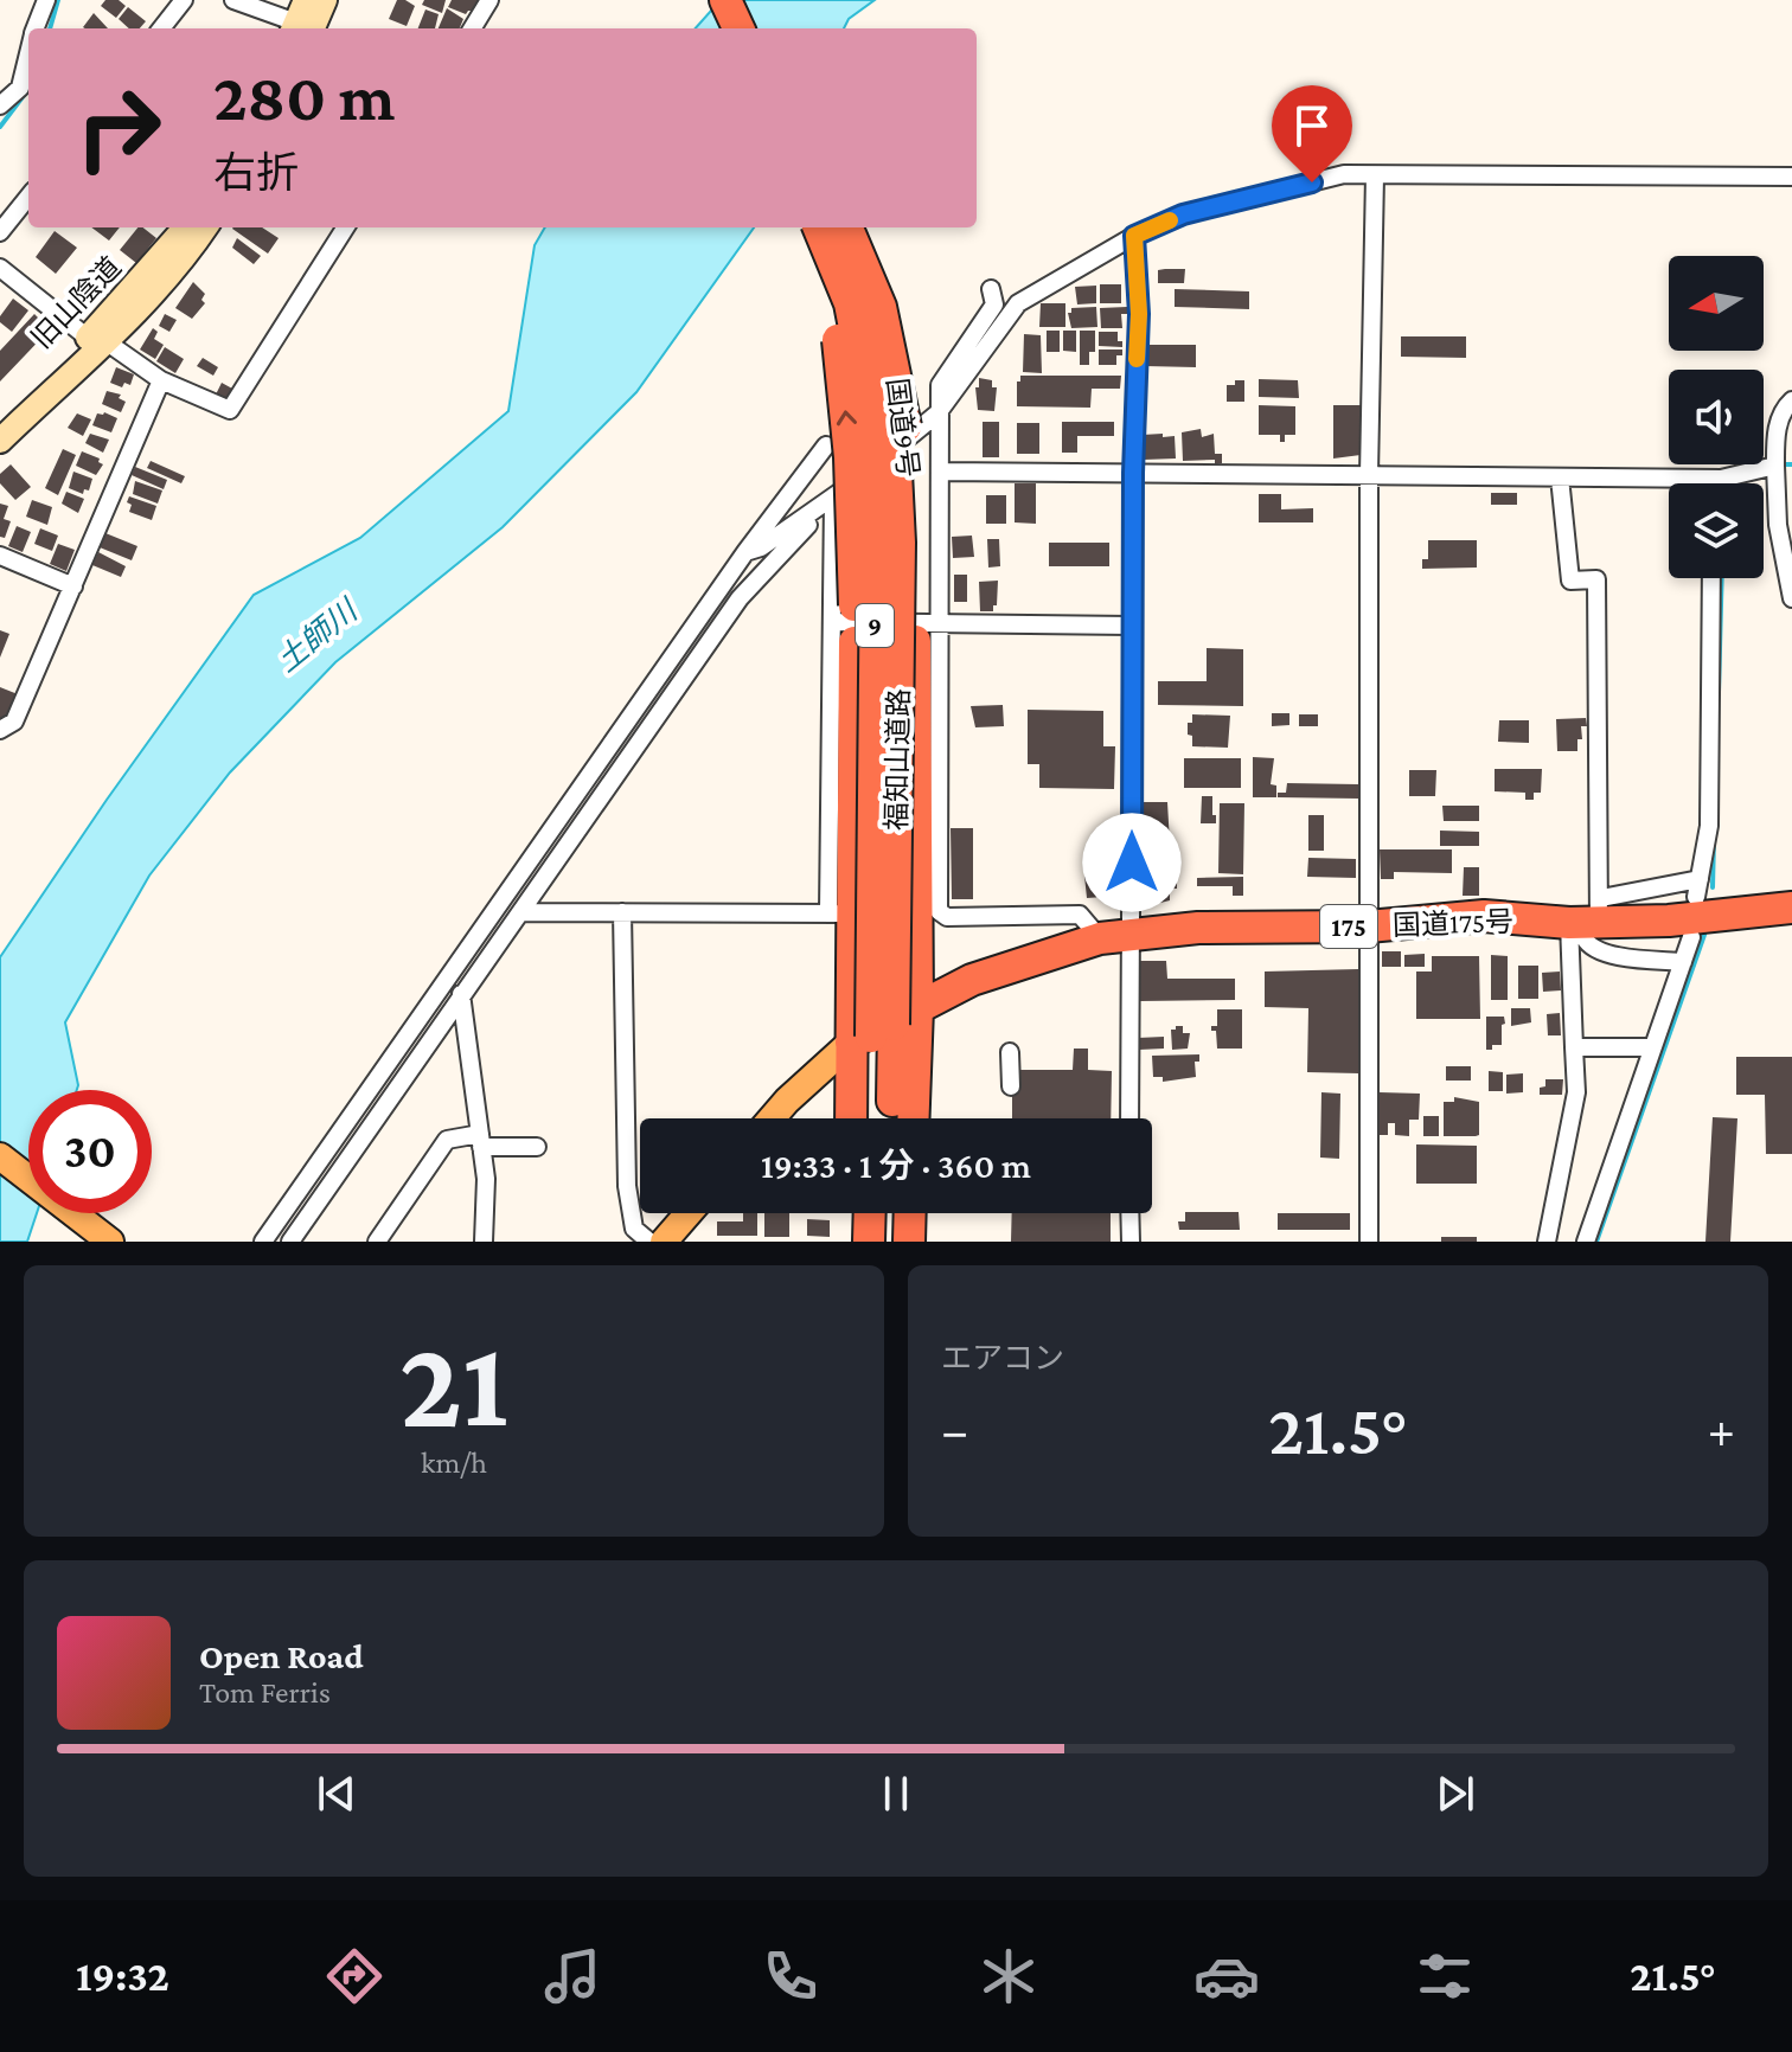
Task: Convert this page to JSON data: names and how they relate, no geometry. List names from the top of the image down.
{
  "streets": {
    "highway": [
      "国道9号",
      "9",
      "福知山道路",
      "国道175号",
      "175"
    ],
    "street": ["旧山陰道"]
  },
  "crossings": [
    ["国道9号", "9"],
    ["国道9号", "国道175号"],
    ["9", "国道175号"]
  ],
  "water": ["土師川"],
  "north": "left",
  "page": {
    "turn": ["280 m", "右折"],
    "limit": "30",
    "trip": "19:33 · 1 分 · 360 m",
    "tile": [
      ["21", "km/h"],
      "エアコン"
    ],
    "heat": ["−", "21.5°", "+"],
    "song": ["Open Road", "Tom Ferris"],
    "tabs": ["19:32", "21.5°"]
  }
}
